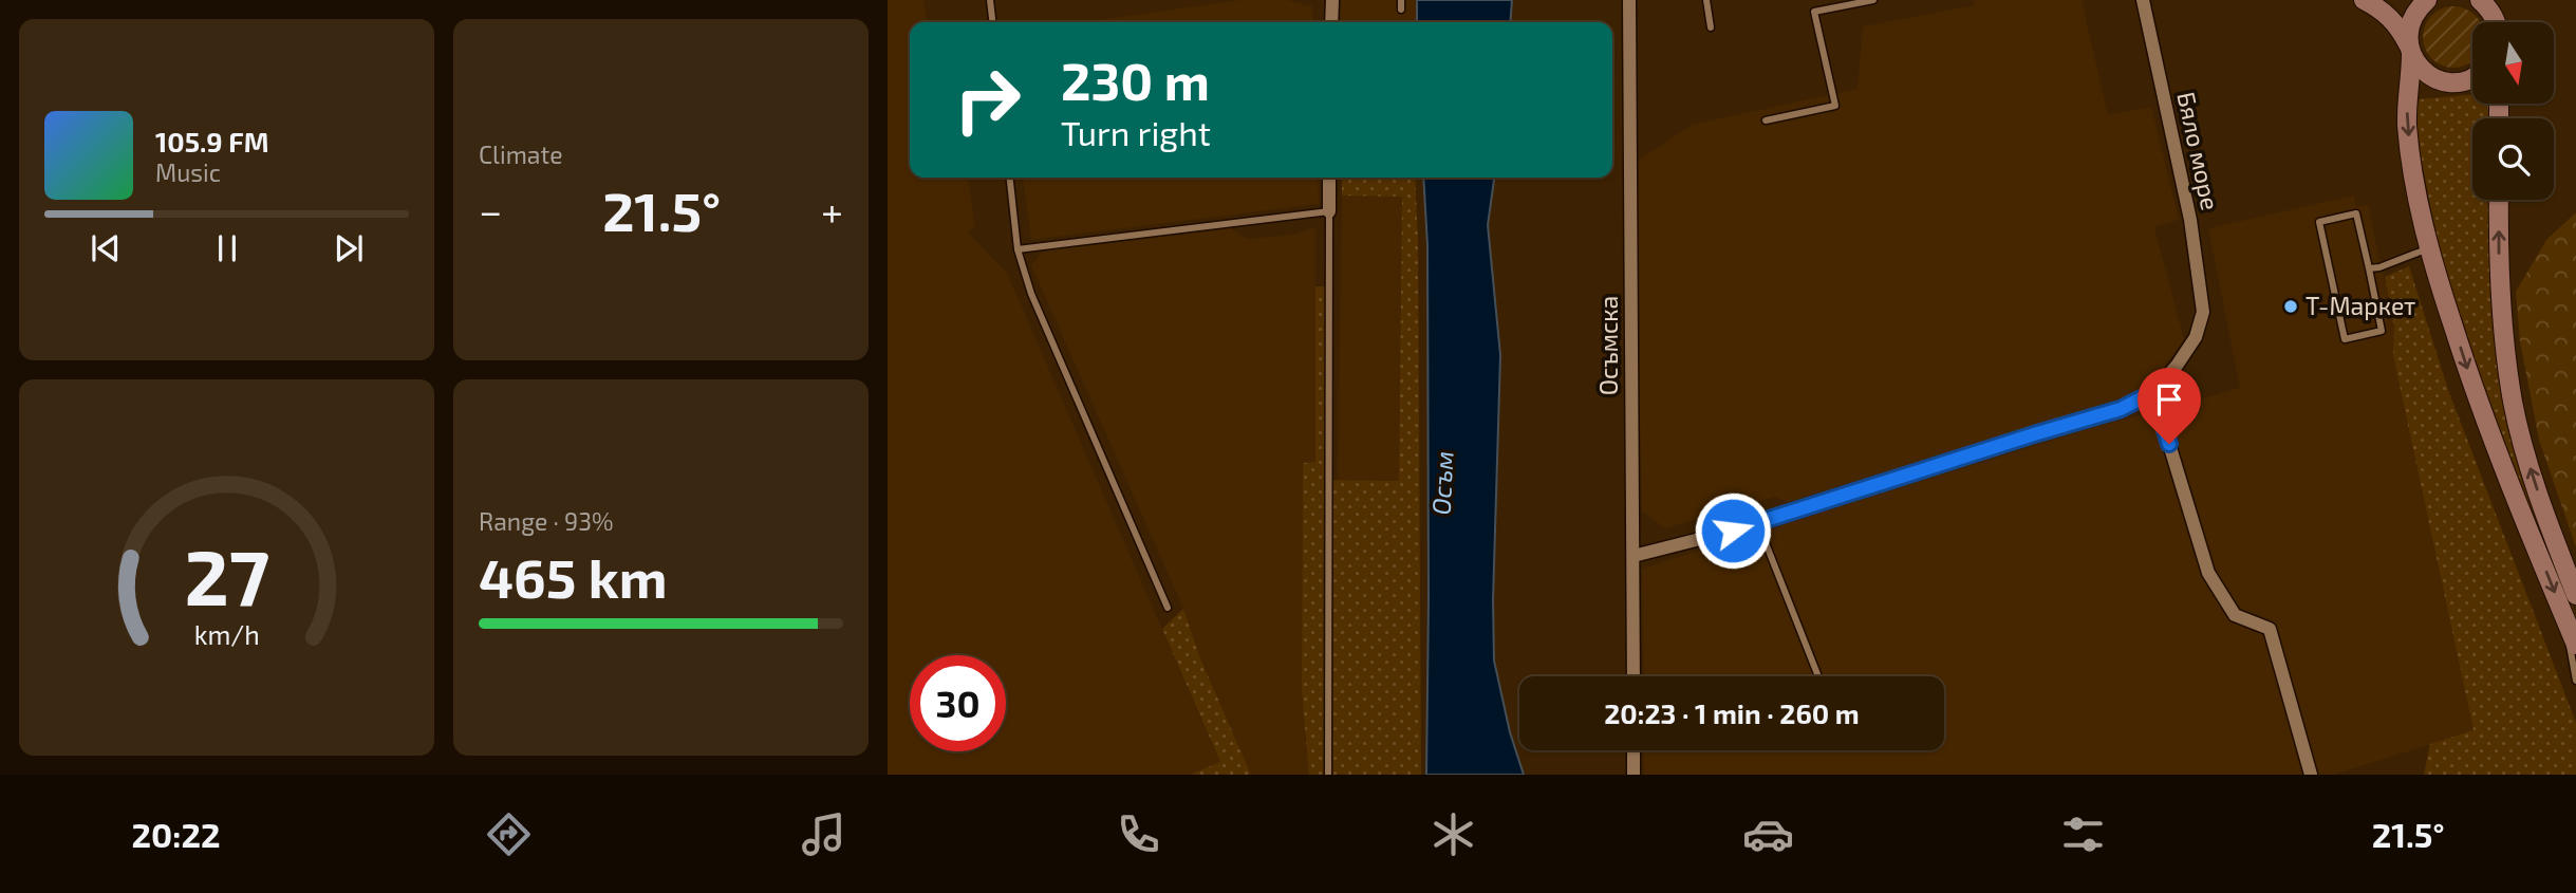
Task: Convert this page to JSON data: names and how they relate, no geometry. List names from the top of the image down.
{
  "streets": {
    "street": ["Бяло море", "Осъмска"]
  },
  "water": ["Осъм"],
  "places": ["Т-Маркет"],
  "north": "bottom",
  "page": {
    "tile": [
      "Climate",
      ["Range · 93%", "465 km"]
    ],
    "turn": ["230 m", "Turn right"],
    "song": ["105.9 FM", "Music"],
    "heat": ["−", "21.5°", "+"],
    "limit": "30",
    "trip": "20:23 · 1 min · 260 m",
    "tabs": ["20:22", "21.5°"],
    "gauge": ["27", "km/h"]
  }
}
